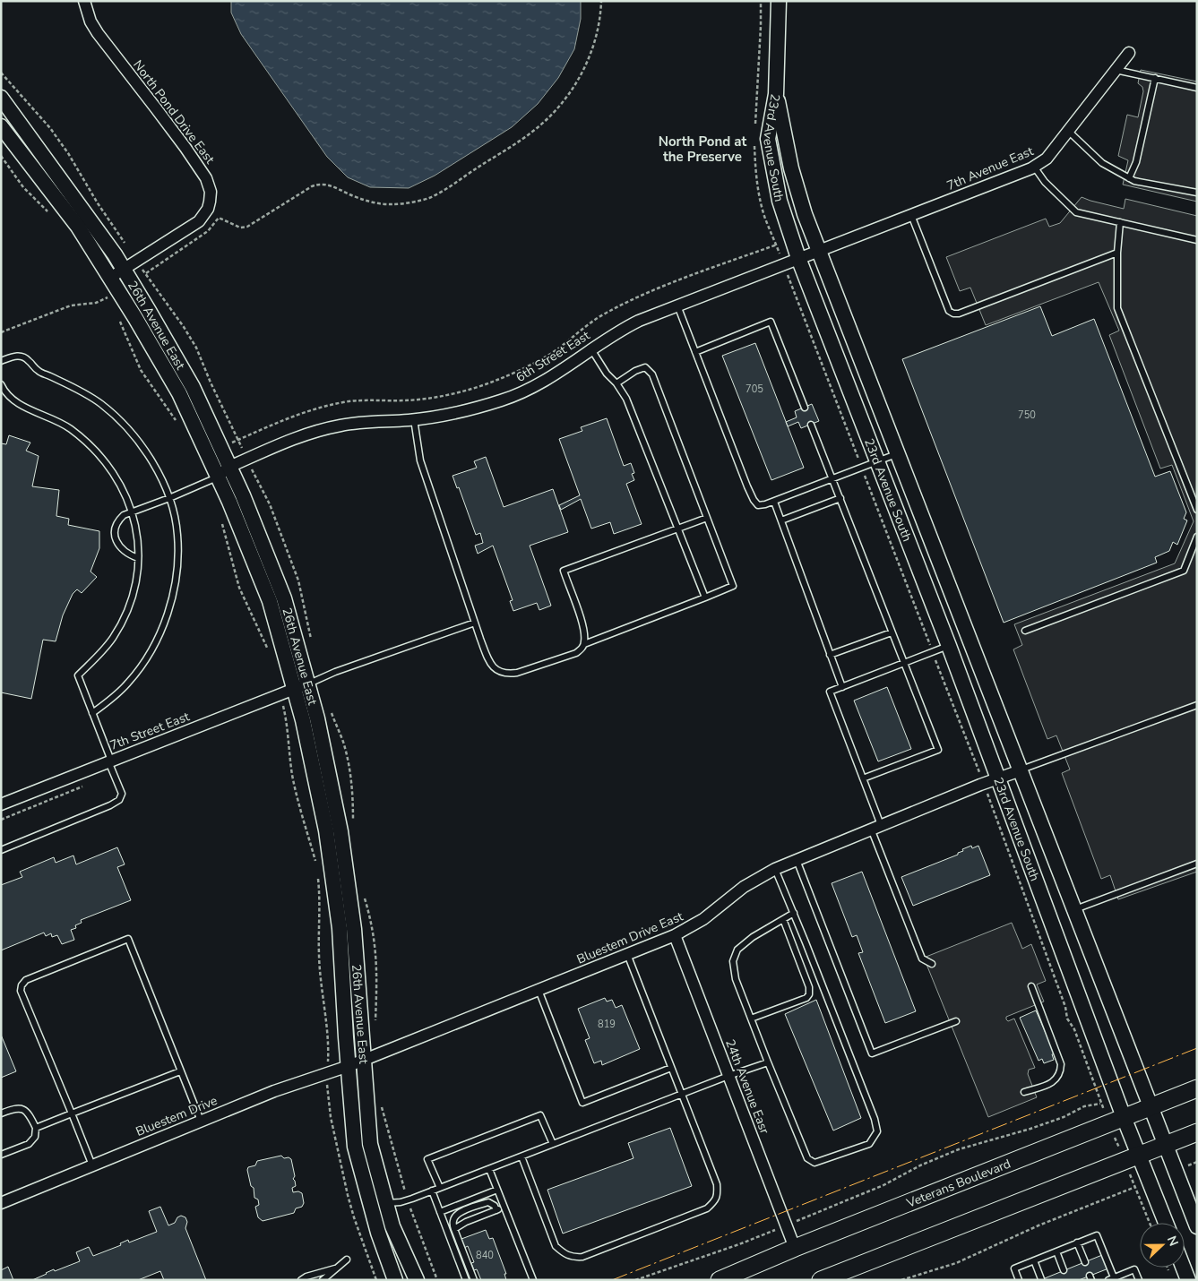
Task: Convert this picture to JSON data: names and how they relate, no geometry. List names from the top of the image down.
{
  "streets": {
    "main road": ["Veterans Boulevard"],
    "street": [
      "North Pond Drive East",
      "23rd Avenue South",
      "7th Avenue East",
      "26th Avenue East",
      "6th Street East",
      "7th Street East",
      "Bluestem Drive East",
      "24th Avenue Easr",
      "Bluestem Drive"
    ]
  },
  "crossings": [
    ["North Pond Drive East", "26th Avenue East"],
    ["23rd Avenue South", "7th Avenue East"],
    ["23rd Avenue South", "6th Street East"],
    ["23rd Avenue South", "Bluestem Drive East"],
    ["23rd Avenue South", "Veterans Boulevard"],
    ["7th Avenue East", "6th Street East"],
    ["26th Avenue East", "6th Street East"],
    ["26th Avenue East", "7th Street East"],
    ["26th Avenue East", "Bluestem Drive East"],
    ["26th Avenue East", "Bluestem Drive"],
    ["Bluestem Drive East", "24th Avenue Easr"],
    ["Bluestem Drive East", "Bluestem Drive"],
    ["24th Avenue Easr", "Veterans Boulevard"]
  ],
  "districts": ["North Pond at the Preserve"],
  "house_numbers": [
    "705",
    "750",
    "819",
    "840"
  ],
  "north": "right"
}
